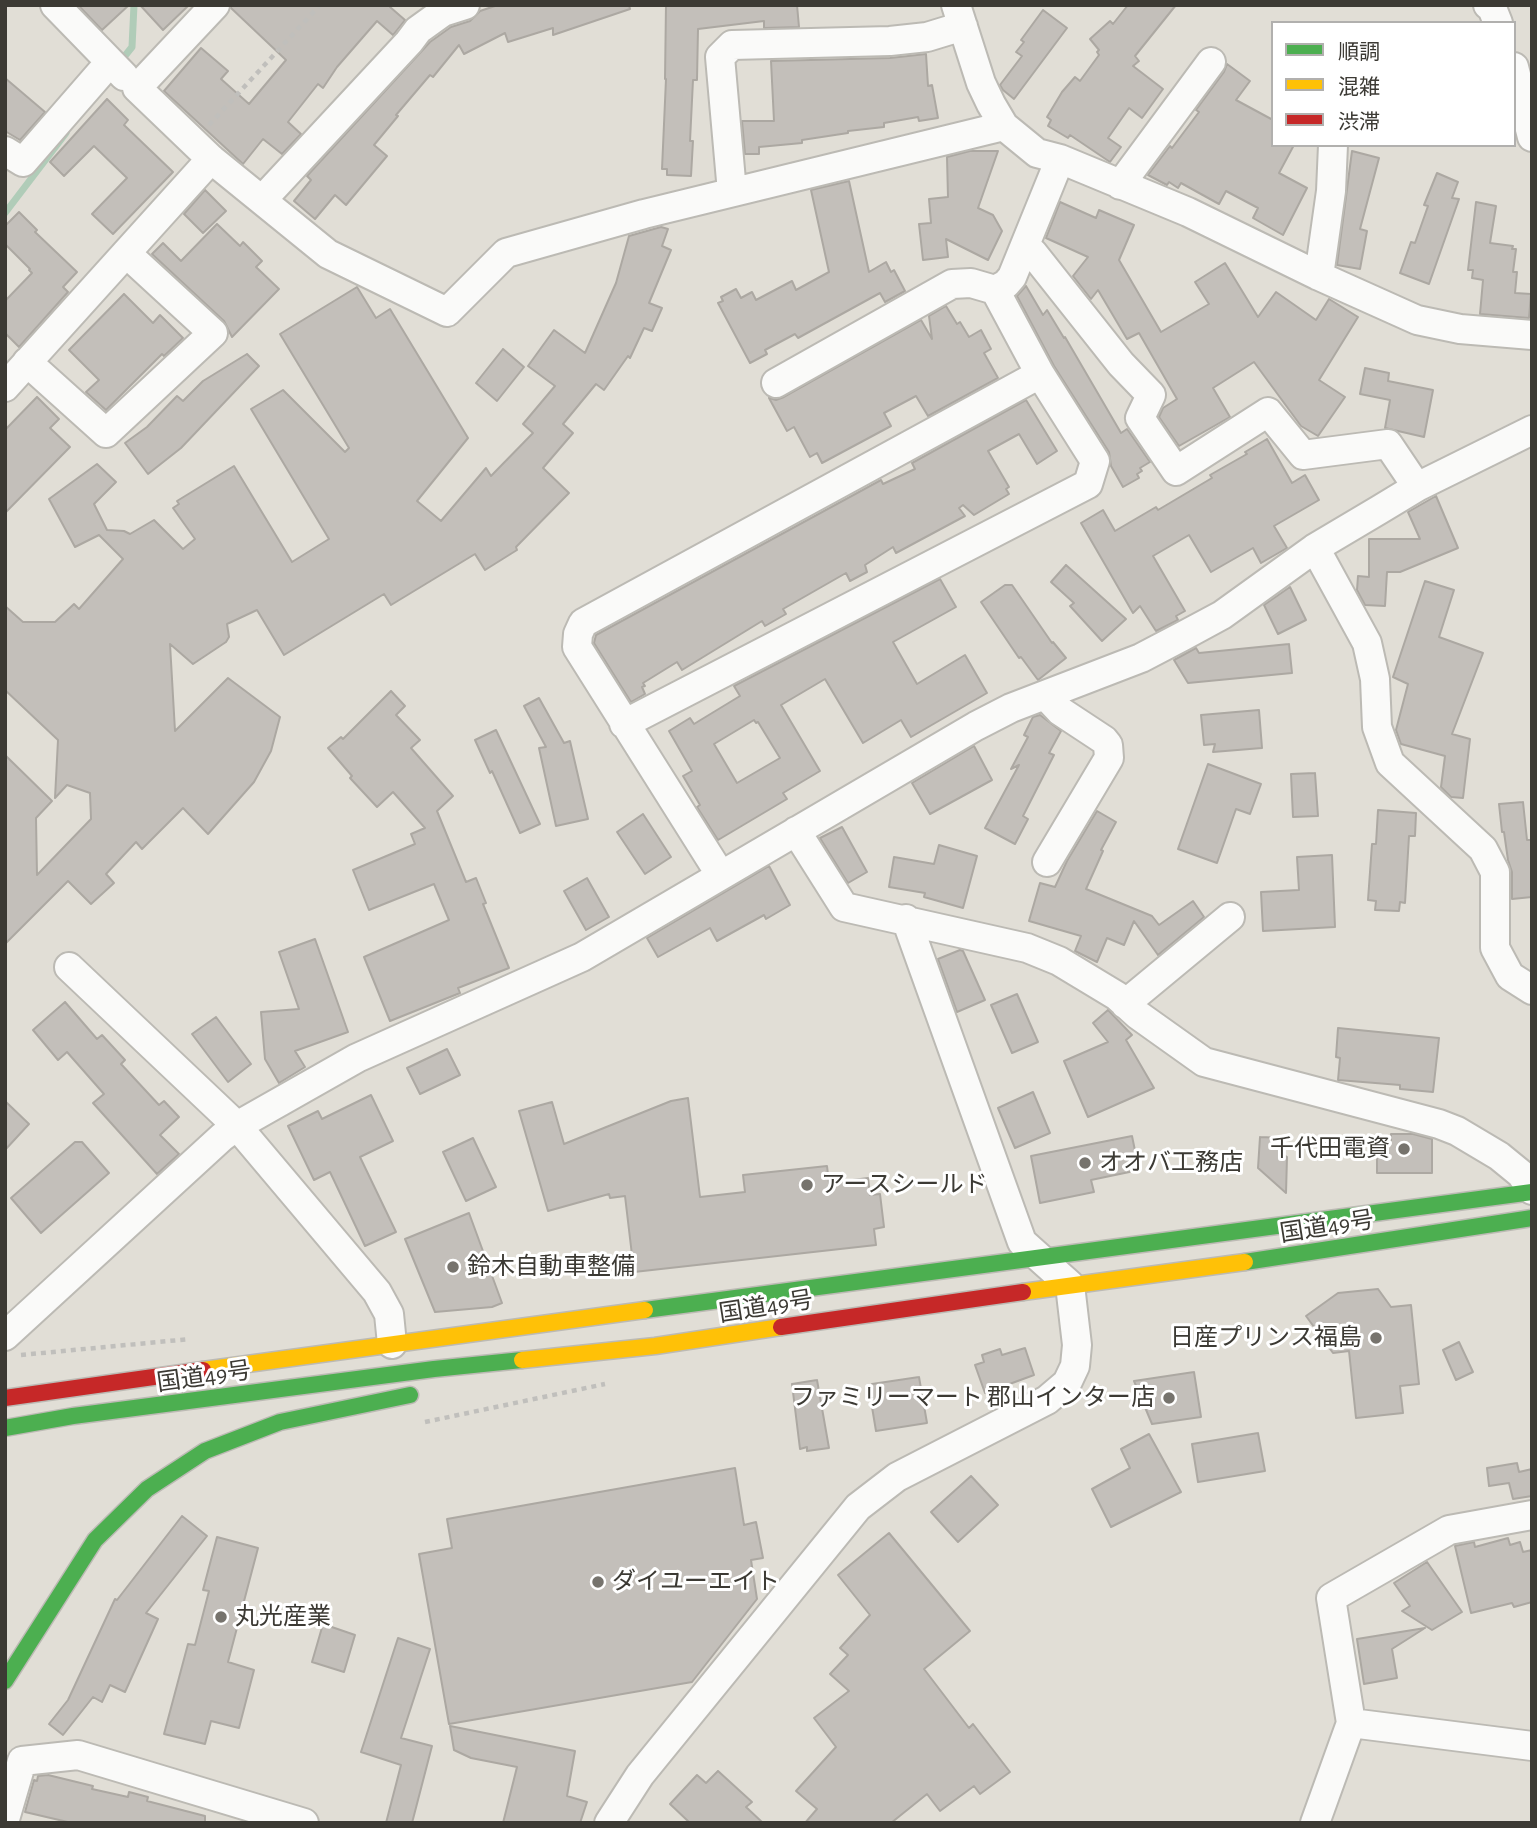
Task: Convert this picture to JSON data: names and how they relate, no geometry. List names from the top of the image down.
{
  "streets": {
    "highway": ["国道49号"]
  },
  "places": [
    "千代田電資",
    "オオバ工務店",
    "アースシールド",
    "鈴木自動車整備",
    "日産プリンス福島",
    "ファミリーマート 郡山インター店",
    "ダイユーエイト",
    "丸光産業"
  ],
  "legend": ["順調", "混雑", "渋滞"]
}
